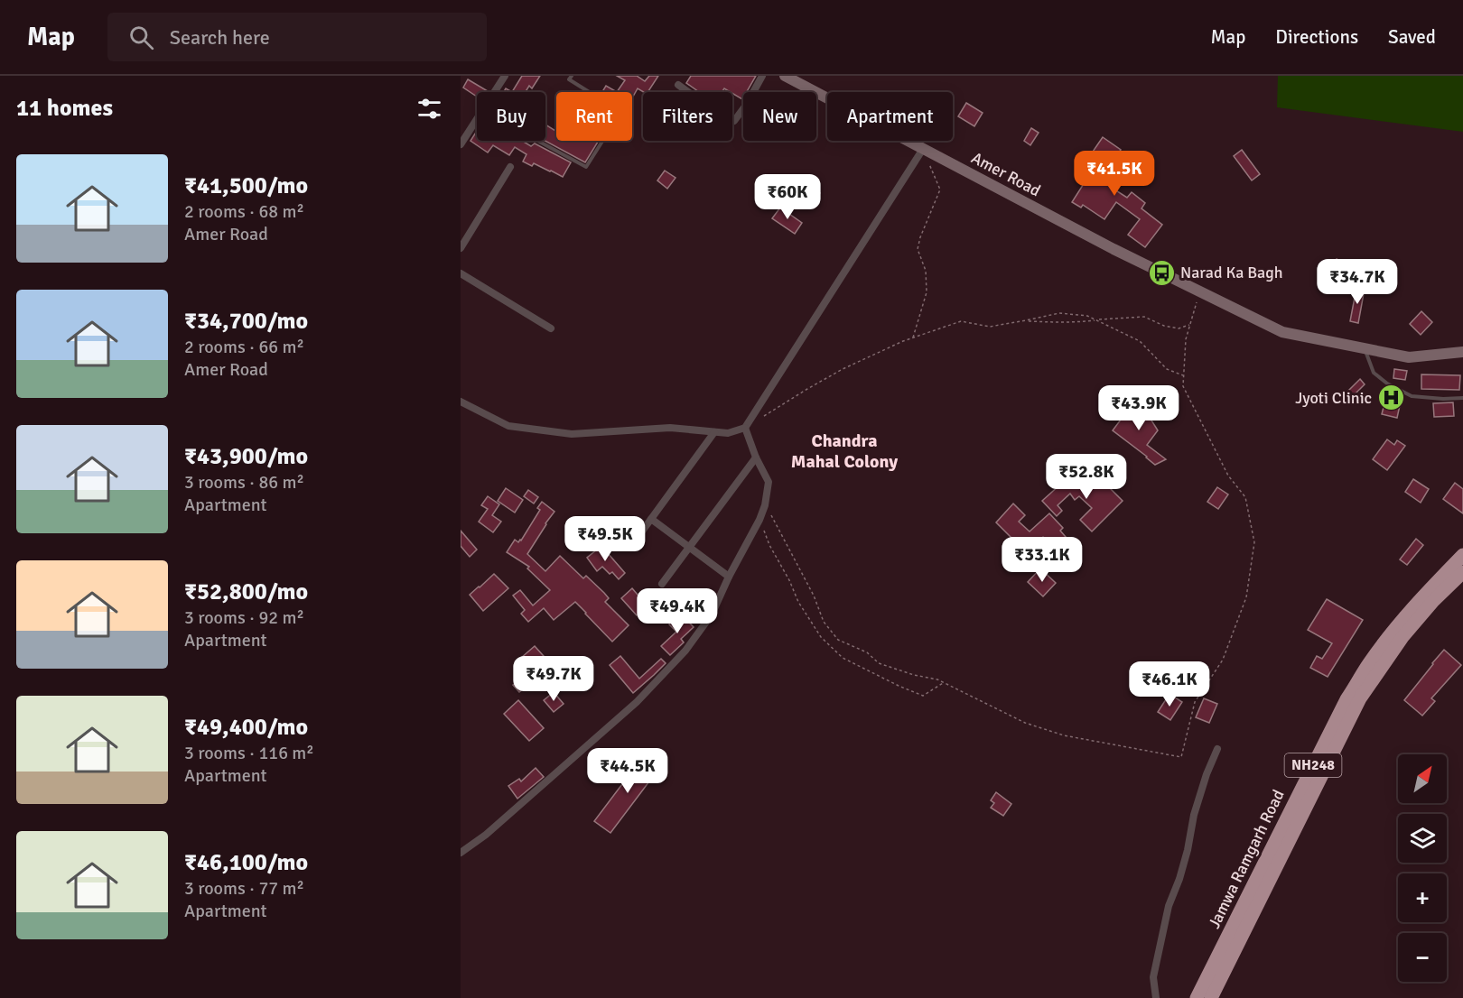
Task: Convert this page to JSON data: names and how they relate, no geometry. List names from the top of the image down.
{
  "streets": {
    "highway": ["NH248", "Jamwa Ramgarh Road"],
    "main road": ["Amer Road"]
  },
  "districts": ["Chandra Mahal Colony"],
  "places": {
    "bus stop": ["Narad Ka Bagh"],
    "hospital": ["Jyoti Clinic"]
  },
  "north": "top right",
  "page": {
    "header": "Map",
    "search": "Search here",
    "nav": ["Map", "Directions", "Saved"],
    "heading": "11 homes",
    "chip": [
      "Buy",
      "Rent",
      "Filters",
      "New",
      "Apartment"
    ],
    "list": [
      {
        "name": "₹41,500/mo",
        "note": "2 rooms · 68 m² · Amer Road"
      },
      {
        "name": "₹34,700/mo",
        "note": "2 rooms · 66 m² · Amer Road"
      },
      {
        "name": "₹43,900/mo",
        "note": "3 rooms · 86 m² · Apartment"
      },
      {
        "name": "₹52,800/mo",
        "note": "3 rooms · 92 m² · Apartment"
      },
      {
        "name": "₹49,400/mo",
        "note": "3 rooms · 116 m² · Apartment"
      },
      {
        "name": "₹46,100/mo",
        "note": "3 rooms · 77 m² · Apartment"
      }
    ],
    "price": [
      "₹41.5K",
      "₹60K",
      "₹34.7K",
      "₹43.9K",
      "₹52.8K",
      "₹49.5K",
      "₹33.1K",
      "₹49.4K",
      "₹49.7K",
      "₹46.1K",
      "₹44.5K"
    ],
    "map_buttons": ["+", "−"]
  }
}
